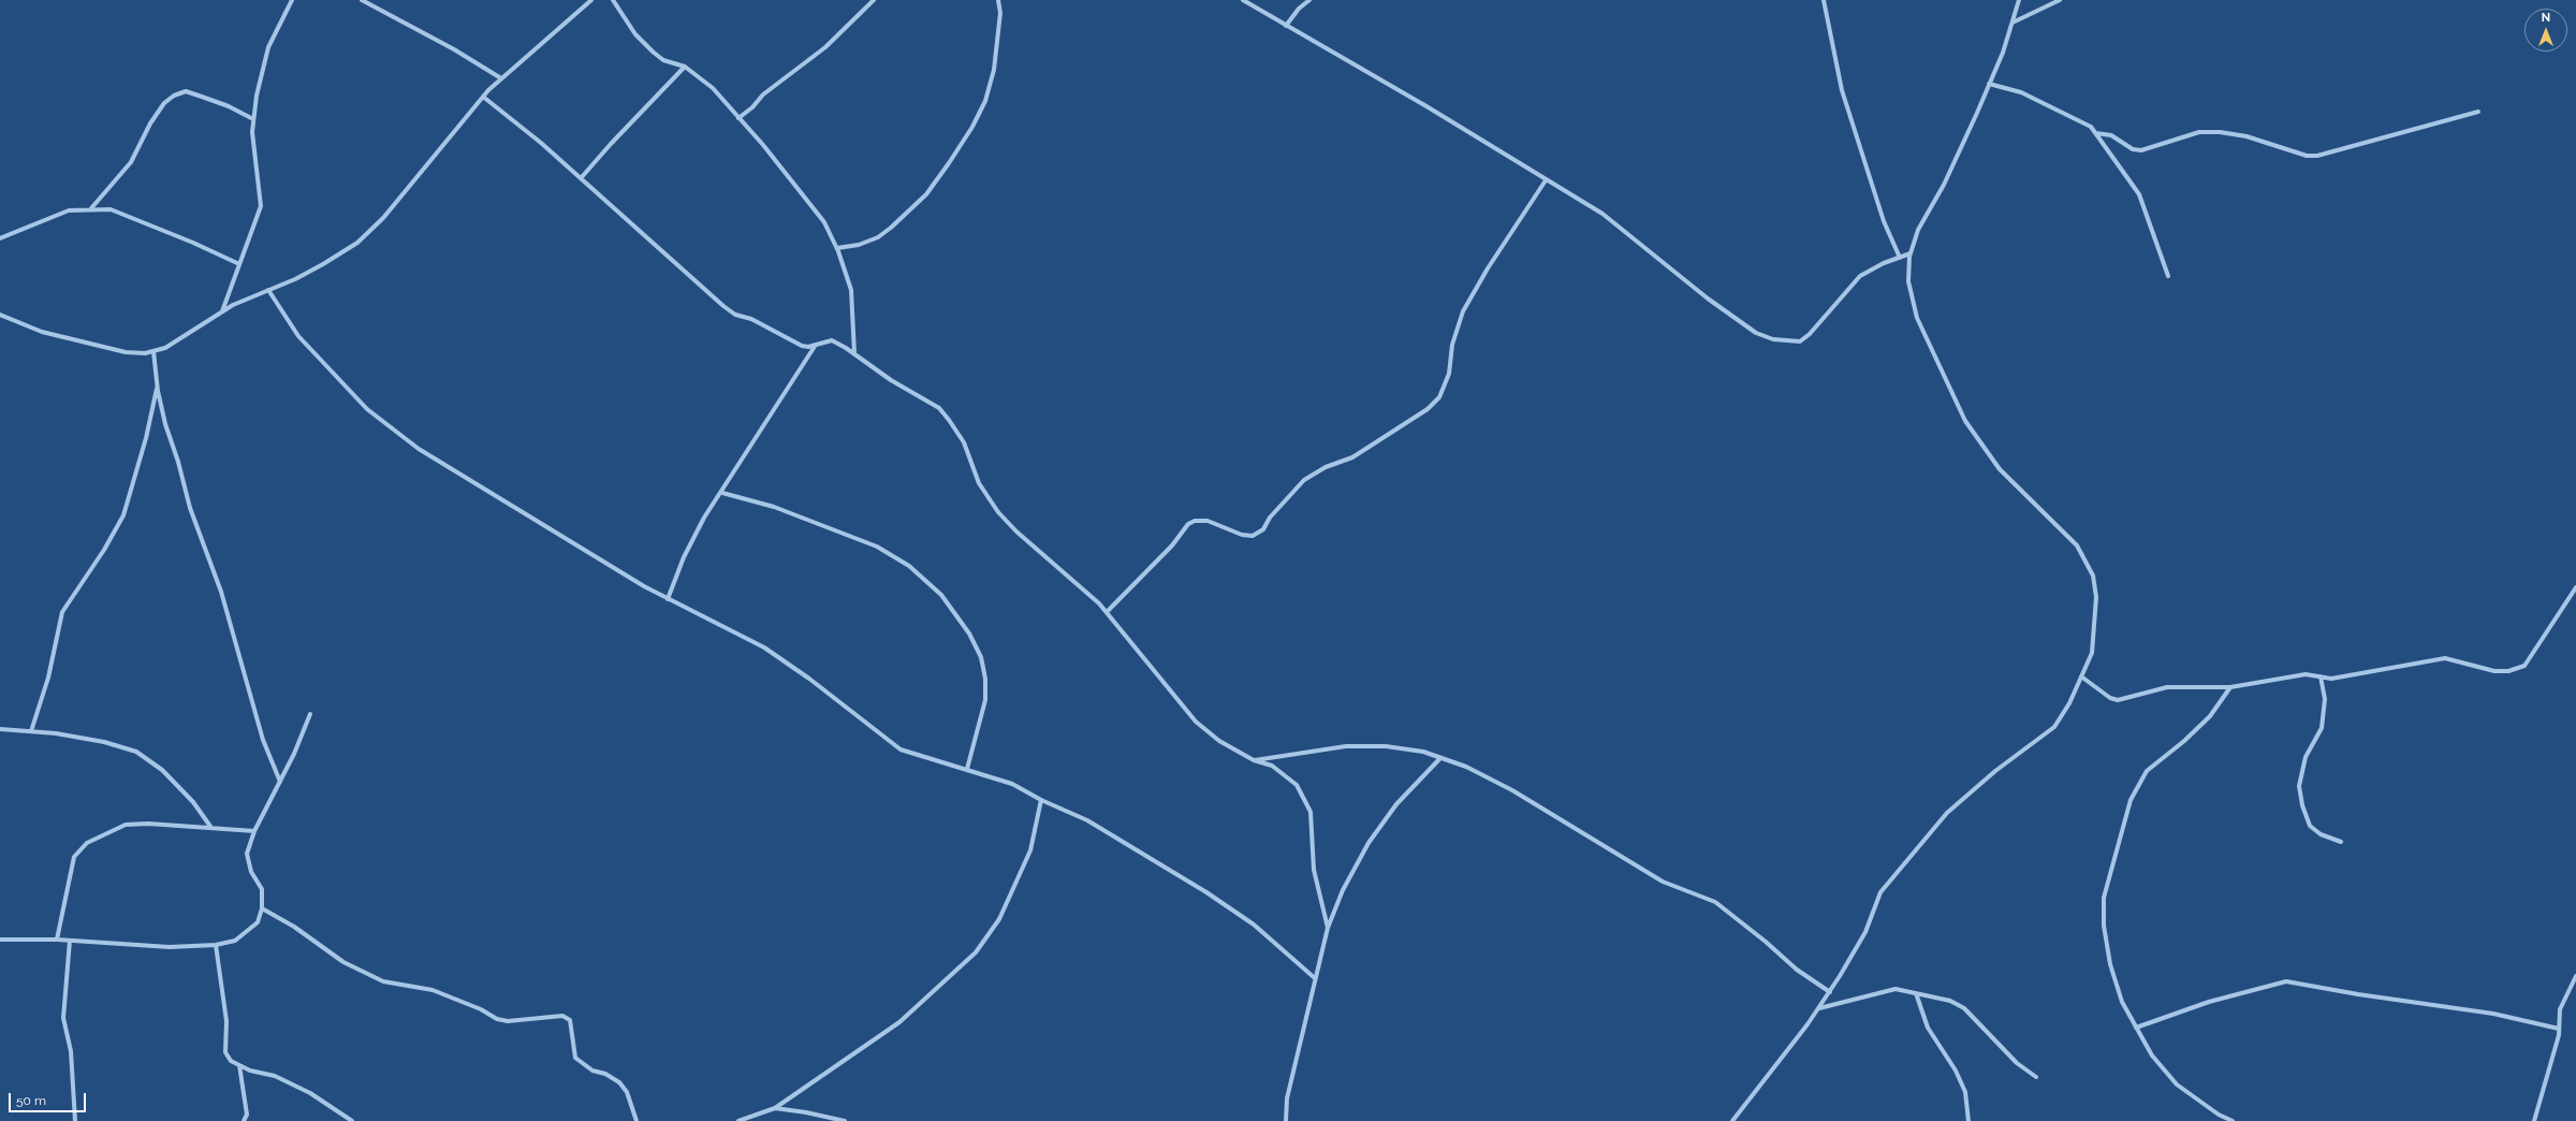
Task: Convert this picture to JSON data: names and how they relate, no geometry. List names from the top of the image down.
{
  "scale_bar": "50 m",
  "north": "top"
}
